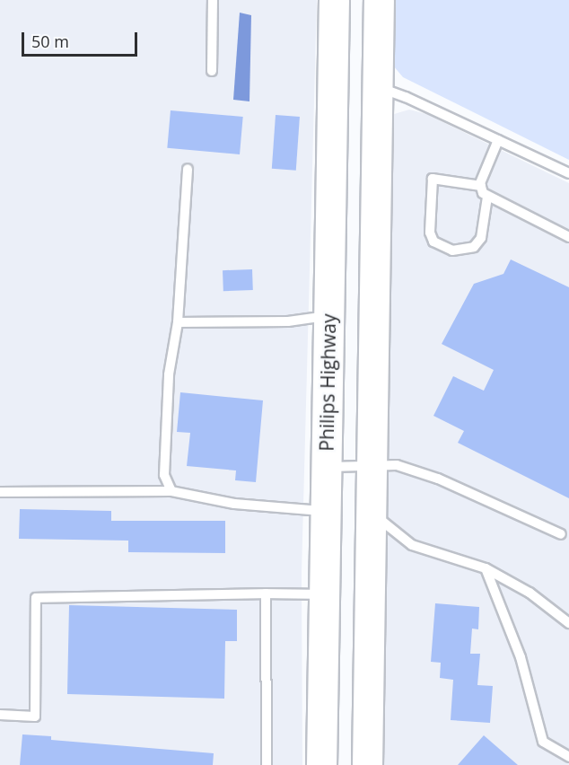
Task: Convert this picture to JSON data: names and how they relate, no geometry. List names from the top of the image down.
{
  "streets": {
    "main road": ["Philips Highway"]
  },
  "scale_bar": "50 m"
}
